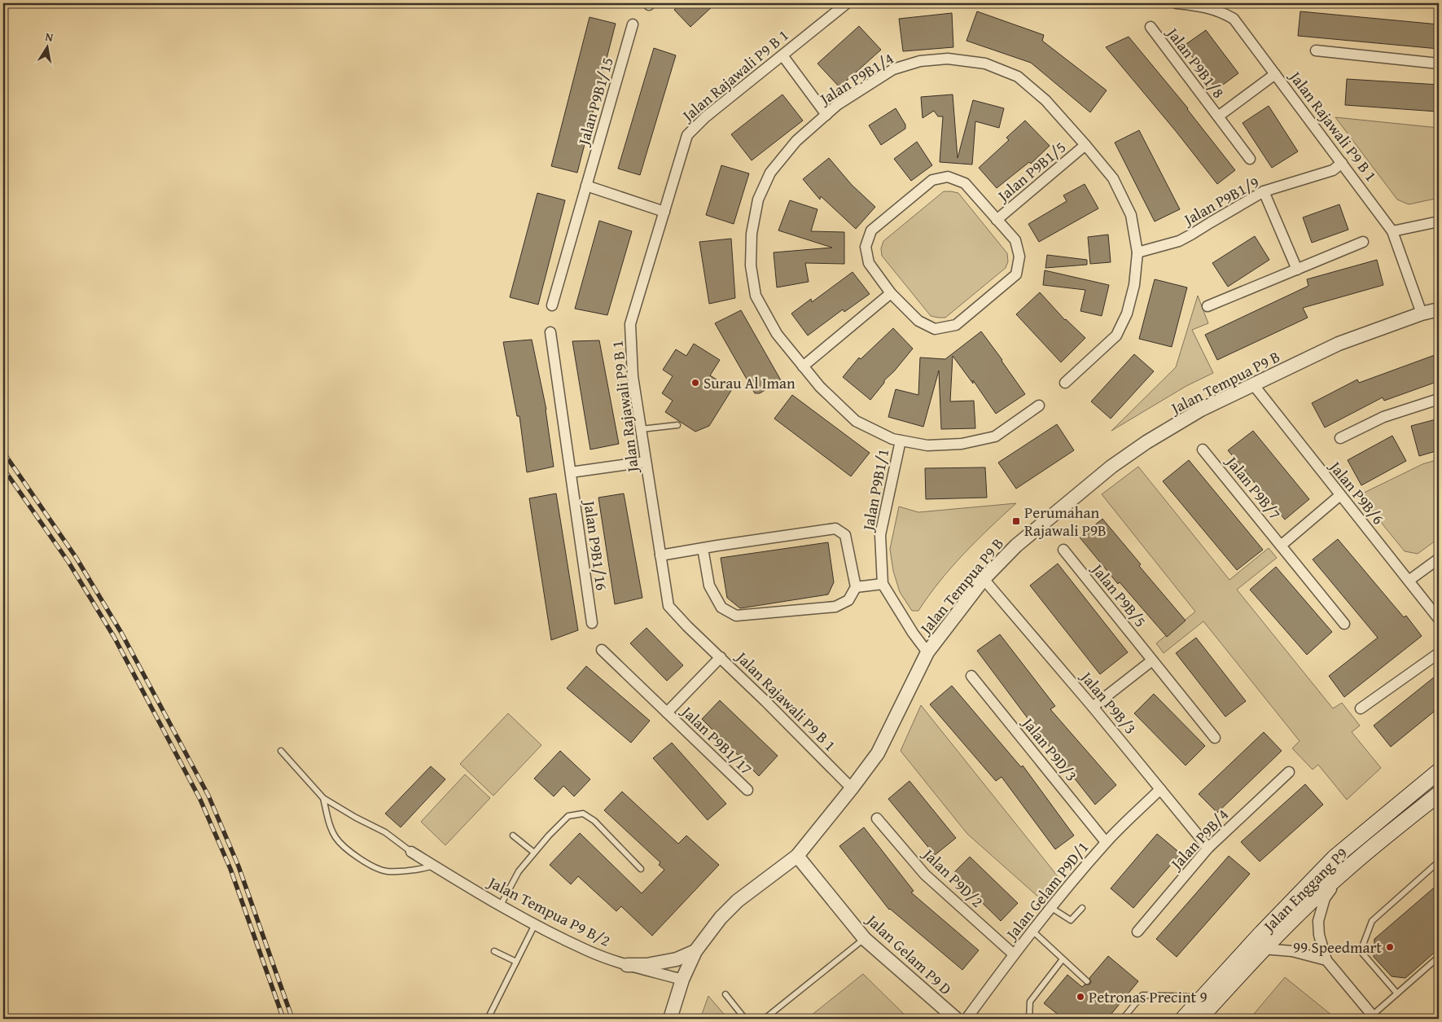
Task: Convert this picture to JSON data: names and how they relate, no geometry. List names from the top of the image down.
{
  "streets": {
    "main road": ["Jalan Enggang P9"],
    "street": [
      "Jalan P9B1/8",
      "Jalan Rajawali P9 B 1",
      "Jalan P9B1/4",
      "Jalan P9B1/15",
      "Jalan P9B1/5",
      "Jalan P9B1/9",
      "Jalan Tempua P9 B",
      "Jalan P9B/7",
      "Jalan P9B1/1",
      "Jalan P9B/6",
      "Jalan P9B1/16",
      "Jalan P9B/5",
      "Jalan P9B/3",
      "Jalan P9B1/17",
      "Jalan P9D/3",
      "Jalan P9B/4",
      "Jalan P9D/2",
      "Jalan Gelam P9D/1",
      "Jalan Tempua P9 B/2",
      "Jalan Gelam P9 D"
    ]
  },
  "crossings": [
    ["Jalan P9B1/8", "Jalan Rajawali P9 B 1"],
    ["Jalan Rajawali P9 B 1", "Jalan P9B1/9"],
    ["Jalan Rajawali P9 B 1", "Jalan Tempua P9 B"],
    ["Jalan Rajawali P9 B 1", "Jalan P9B1/17"],
    ["Jalan P9B1/4", "Jalan P9B1/5"],
    ["Jalan P9B1/4", "Jalan P9B1/9"],
    ["Jalan P9B1/4", "Jalan P9B1/1"],
    ["Jalan Tempua P9 B", "Jalan P9B1/1"],
    ["Jalan Tempua P9 B", "Jalan P9B/6"],
    ["Jalan Tempua P9 B", "Jalan P9B/3"],
    ["Jalan Tempua P9 B", "Jalan Tempua P9 B/2"],
    ["Jalan Tempua P9 B", "Jalan Gelam P9 D"],
    ["Jalan P9B/3", "Jalan P9B/4"],
    ["Jalan P9B/3", "Jalan Gelam P9D/1"],
    ["Jalan P9D/3", "Jalan Gelam P9D/1"],
    ["Jalan P9D/2", "Jalan Gelam P9D/1"]
  ],
  "places": {
    "other": ["Surau Al Iman", "99 Speedmart", "Petronas Precint 9"],
    "transit": ["Perumahan Rajawali P9B"]
  },
  "north": "top"
}
